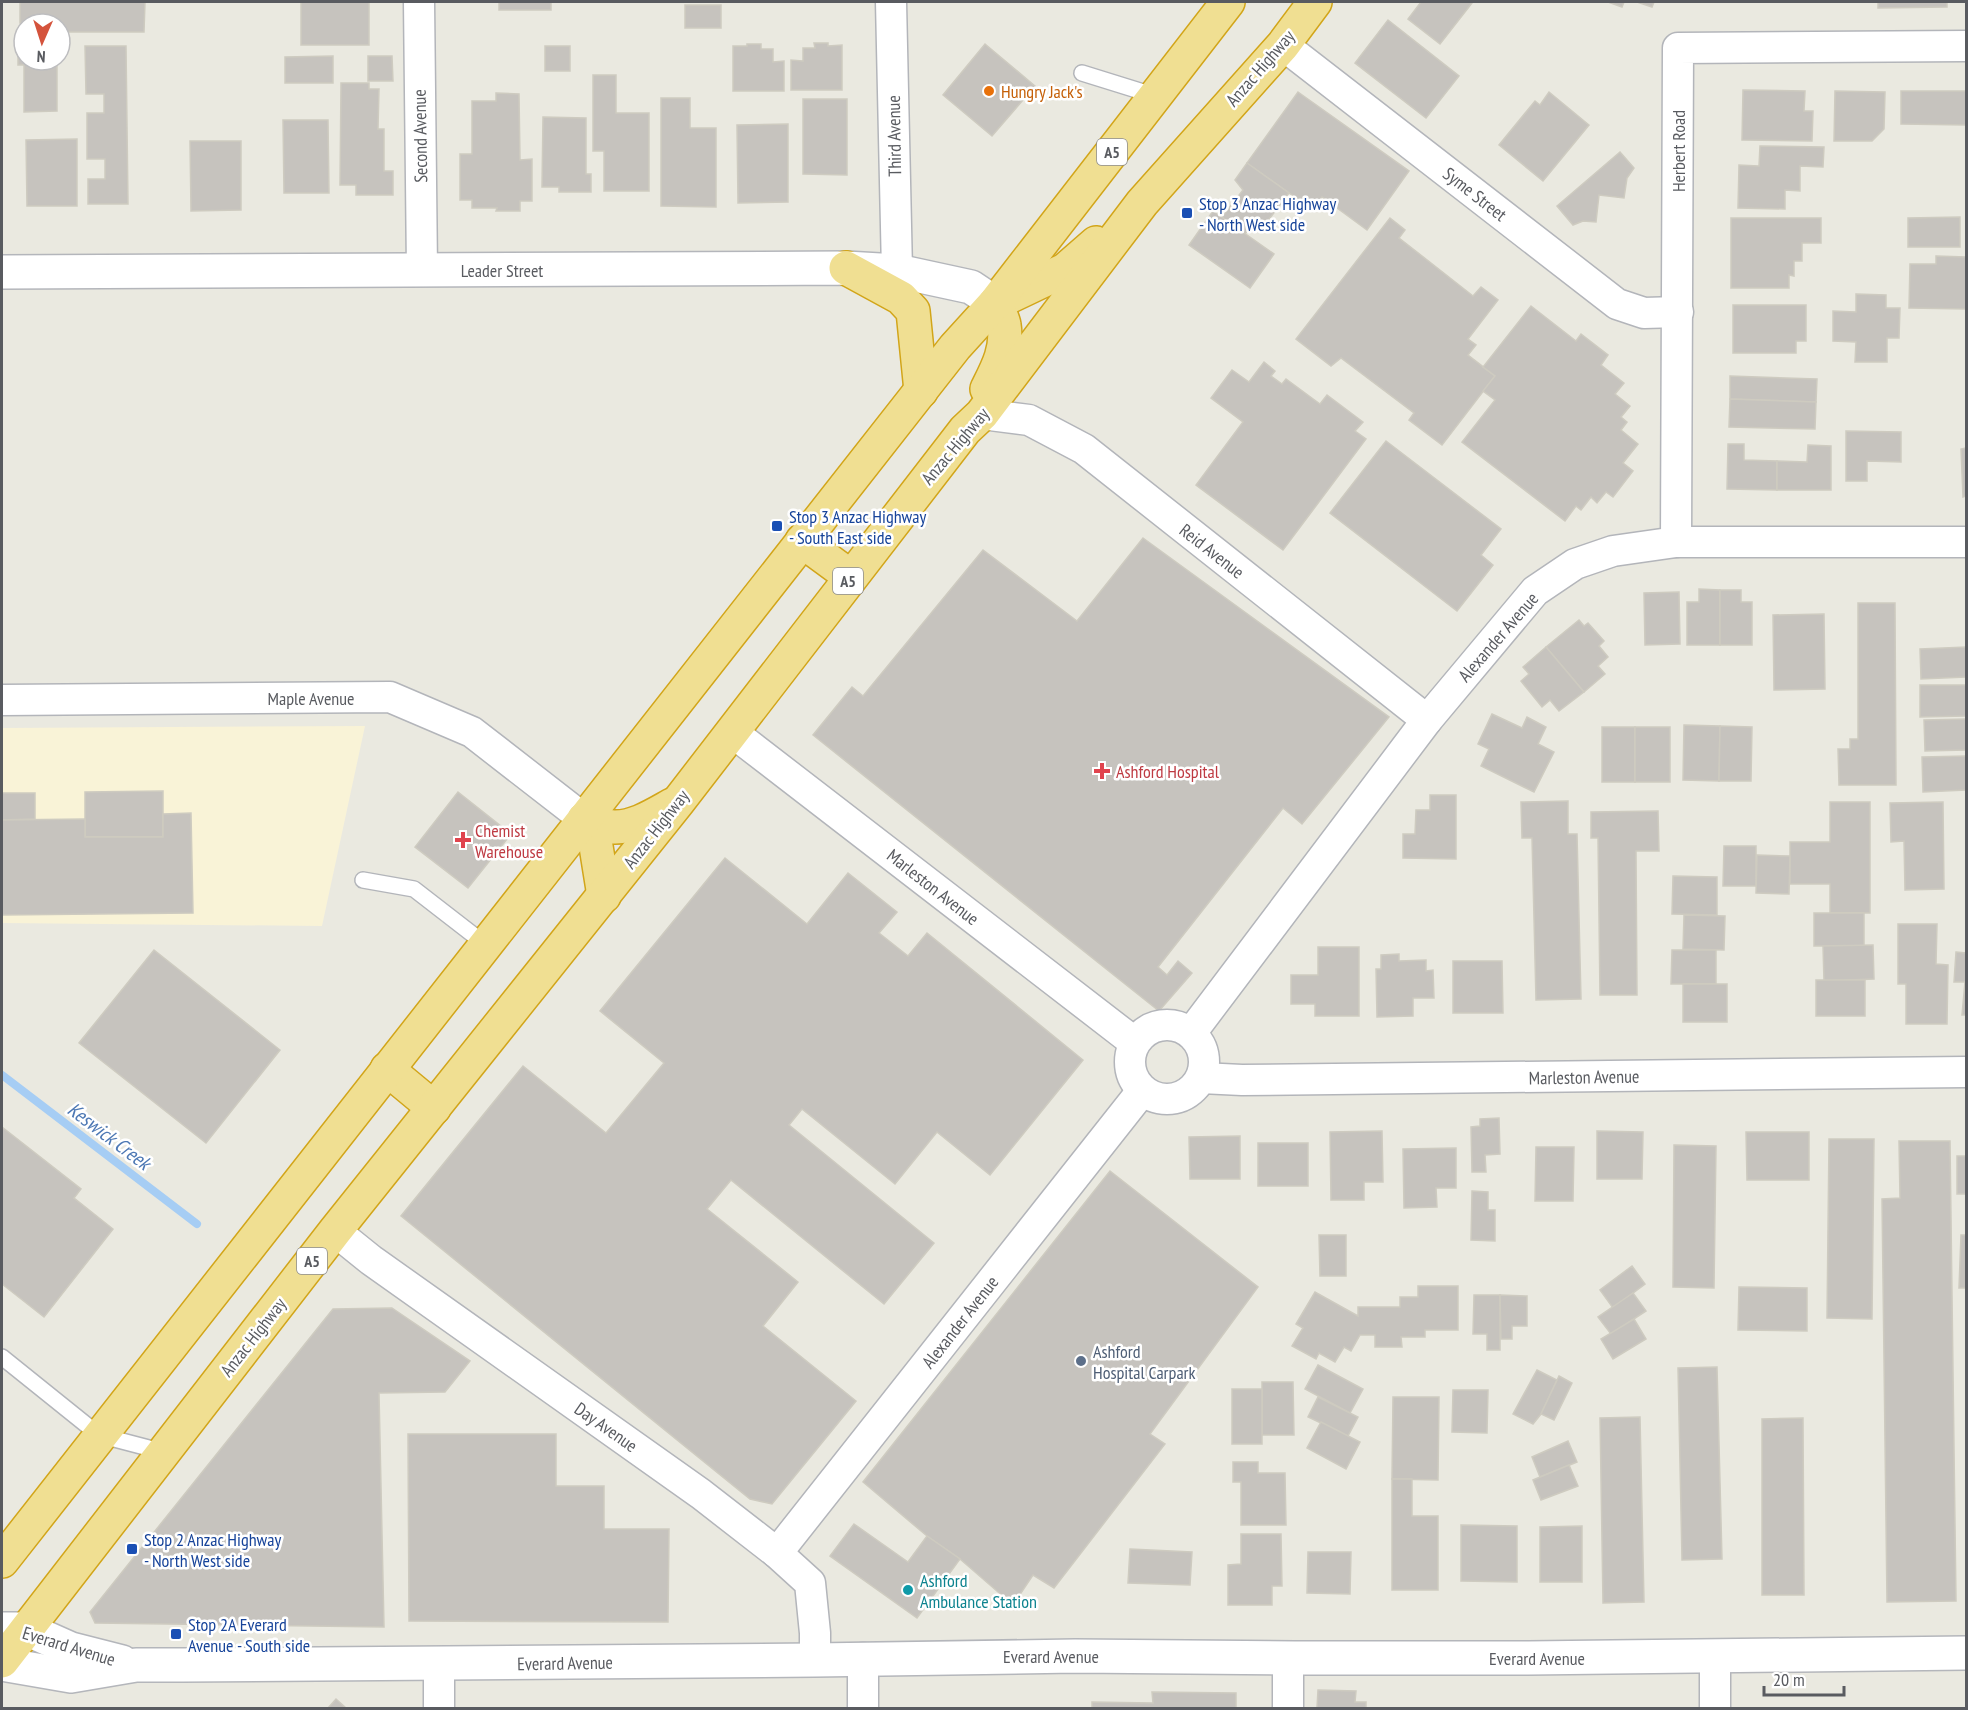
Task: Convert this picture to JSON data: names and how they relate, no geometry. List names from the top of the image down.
{
  "streets": {
    "highway": ["Anzac Highway", "A5"],
    "street": [
      "Second Avenue",
      "Third Avenue",
      "Herbert Road",
      "Syme Street",
      "Leader Street",
      "Reid Avenue",
      "Alexander Avenue",
      "Maple Avenue",
      "Marleston Avenue",
      "Day Avenue",
      "Everard Avenue"
    ]
  },
  "crossings": [
    ["Anzac Highway", "Syme Street"],
    ["Anzac Highway", "Reid Avenue"],
    ["Anzac Highway", "Marleston Avenue"],
    ["Anzac Highway", "Day Avenue"],
    ["Anzac Highway", "Everard Avenue"],
    ["Second Avenue", "Leader Street"],
    ["Third Avenue", "Leader Street"],
    ["Herbert Road", "Syme Street"],
    ["Herbert Road", "Alexander Avenue"],
    ["A5", "Leader Street"],
    ["A5", "Maple Avenue"],
    ["Reid Avenue", "Alexander Avenue"],
    ["Alexander Avenue", "Marleston Avenue"],
    ["Alexander Avenue", "Day Avenue"],
    ["Day Avenue", "Everard Avenue"]
  ],
  "water": ["Keswick Creek"],
  "places": {
    "other": ["Hungry Jack's", "Ashford Hospital Carpark", "Ashford Ambulance Station"],
    "transit": [
      "Stop 3 Anzac Highway - North West side",
      "Stop 3 Anzac Highway - South East side",
      "Stop 2 Anzac Highway - North West side",
      "Stop 2A Everard Avenue - South side"
    ],
    "health": ["Ashford Hospital", "Chemist Warehouse"]
  },
  "scale_bar": "20 m",
  "north": "bottom"
}
